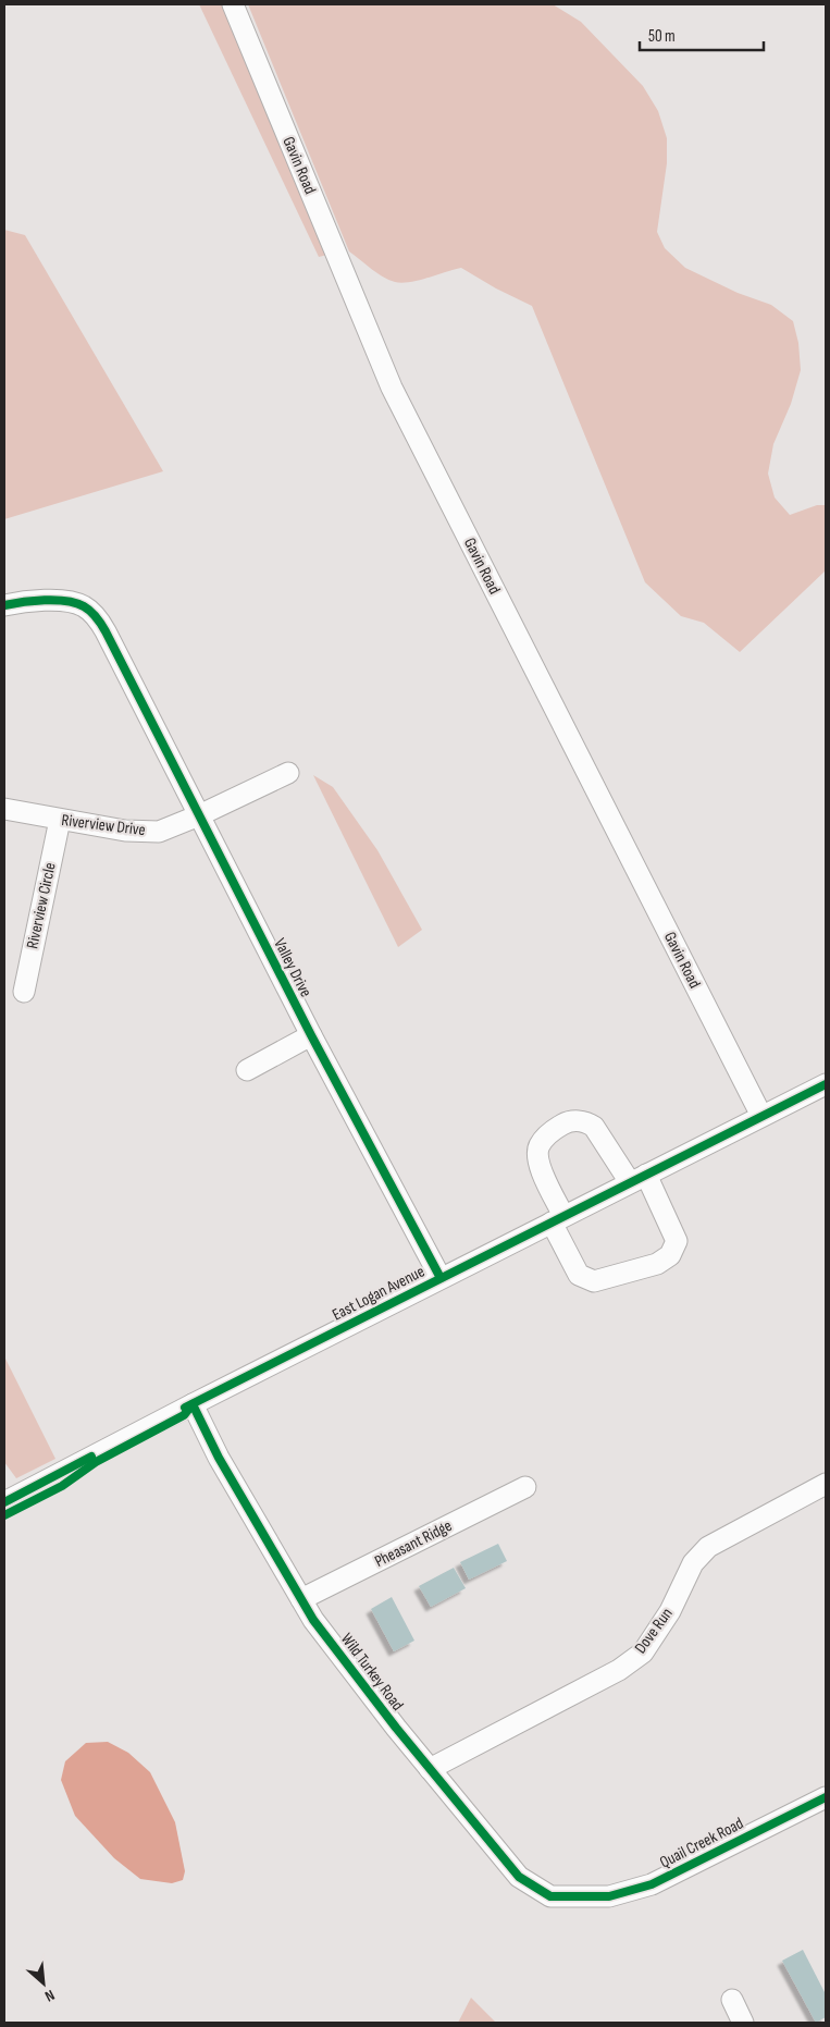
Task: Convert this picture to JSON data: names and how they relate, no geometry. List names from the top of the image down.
{
  "streets": {
    "street": [
      "Gavin Road",
      "Riverview Drive",
      "Riverview Circle",
      "Valley Drive",
      "East Logan Avenue",
      "Pheasant Ridge",
      "Dove Run",
      "Wild Turkey Road",
      "Quail Creek Road"
    ]
  },
  "crossings": [
    ["Gavin Road", "East Logan Avenue"],
    ["Riverview Drive", "Riverview Circle"],
    ["Riverview Drive", "Valley Drive"],
    ["Valley Drive", "East Logan Avenue"],
    ["East Logan Avenue", "Wild Turkey Road"],
    ["Pheasant Ridge", "Wild Turkey Road"],
    ["Dove Run", "Wild Turkey Road"],
    ["Wild Turkey Road", "Quail Creek Road"]
  ],
  "scale_bar": "50 m",
  "north": "bottom right"
}
